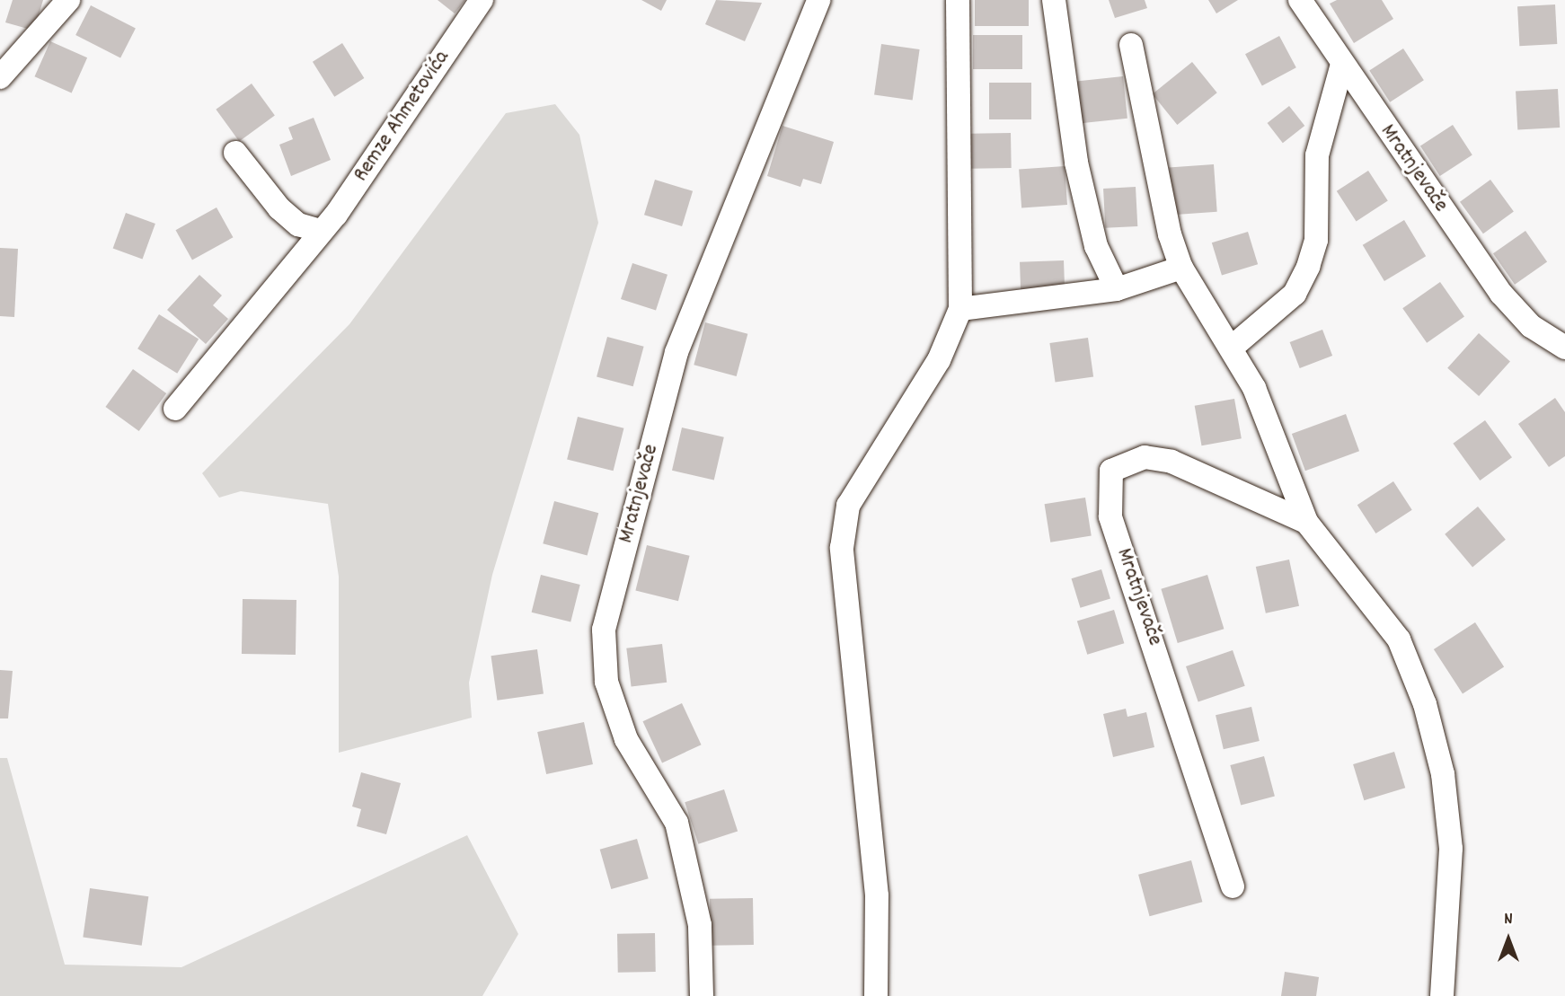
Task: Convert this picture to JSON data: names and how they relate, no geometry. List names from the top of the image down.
{
  "streets": {
    "street": ["Remze Ahmetovića", "Mratnjevače"]
  },
  "north": "top"
}
